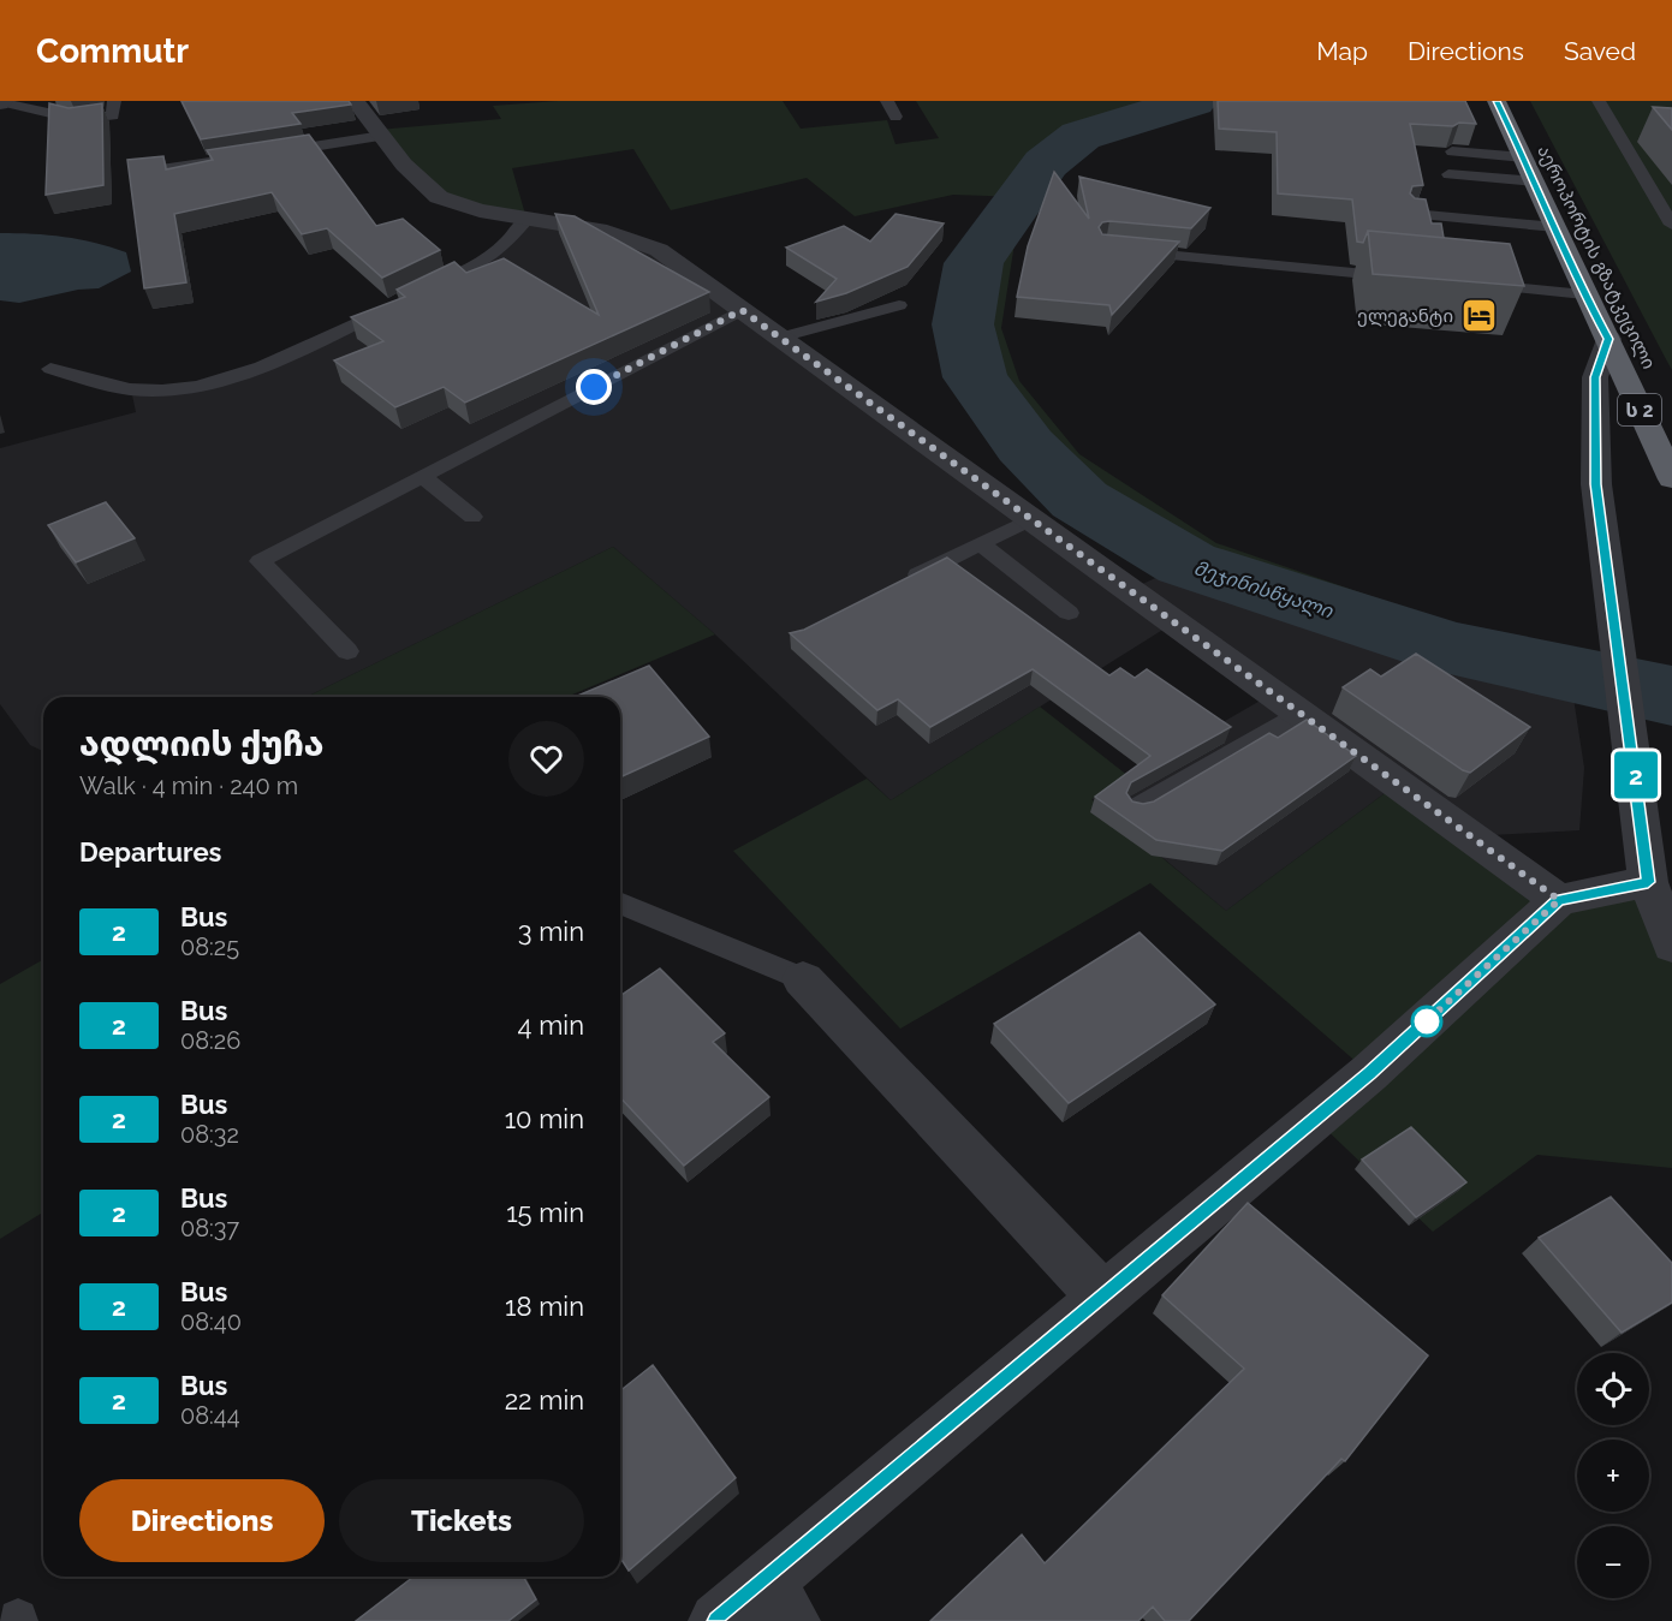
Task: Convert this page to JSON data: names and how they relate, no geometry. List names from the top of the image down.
{
  "streets": {
    "highway": ["აეროპორტის გზატკეცილი", "ს 2"]
  },
  "water": ["მეჯინისწყალი"],
  "places": {
    "hotel": ["ელეგანტი"]
  },
  "lines": ["bus line 2"],
  "page": {
    "header": "Commutr",
    "nav": ["Map", "Directions", "Saved"],
    "on_map": "2",
    "heading": [
      ["ადლიის ქუჩა", "Walk · 4 min · 240 m"],
      "Departures"
    ],
    "list": [
      {
        "mark": "2",
        "name": "Bus",
        "note": "08:25",
        "value": "3 min"
      },
      {
        "mark": "2",
        "name": "Bus",
        "note": "08:26",
        "value": "4 min"
      },
      {
        "mark": "2",
        "name": "Bus",
        "note": "08:32",
        "value": "10 min"
      },
      {
        "mark": "2",
        "name": "Bus",
        "note": "08:37",
        "value": "15 min"
      },
      {
        "mark": "2",
        "name": "Bus",
        "note": "08:40",
        "value": "18 min"
      },
      {
        "mark": "2",
        "name": "Bus",
        "note": "08:44",
        "value": "22 min"
      }
    ],
    "map_buttons": ["+", "−"],
    "buttons": ["Directions", "Tickets"]
  }
}
